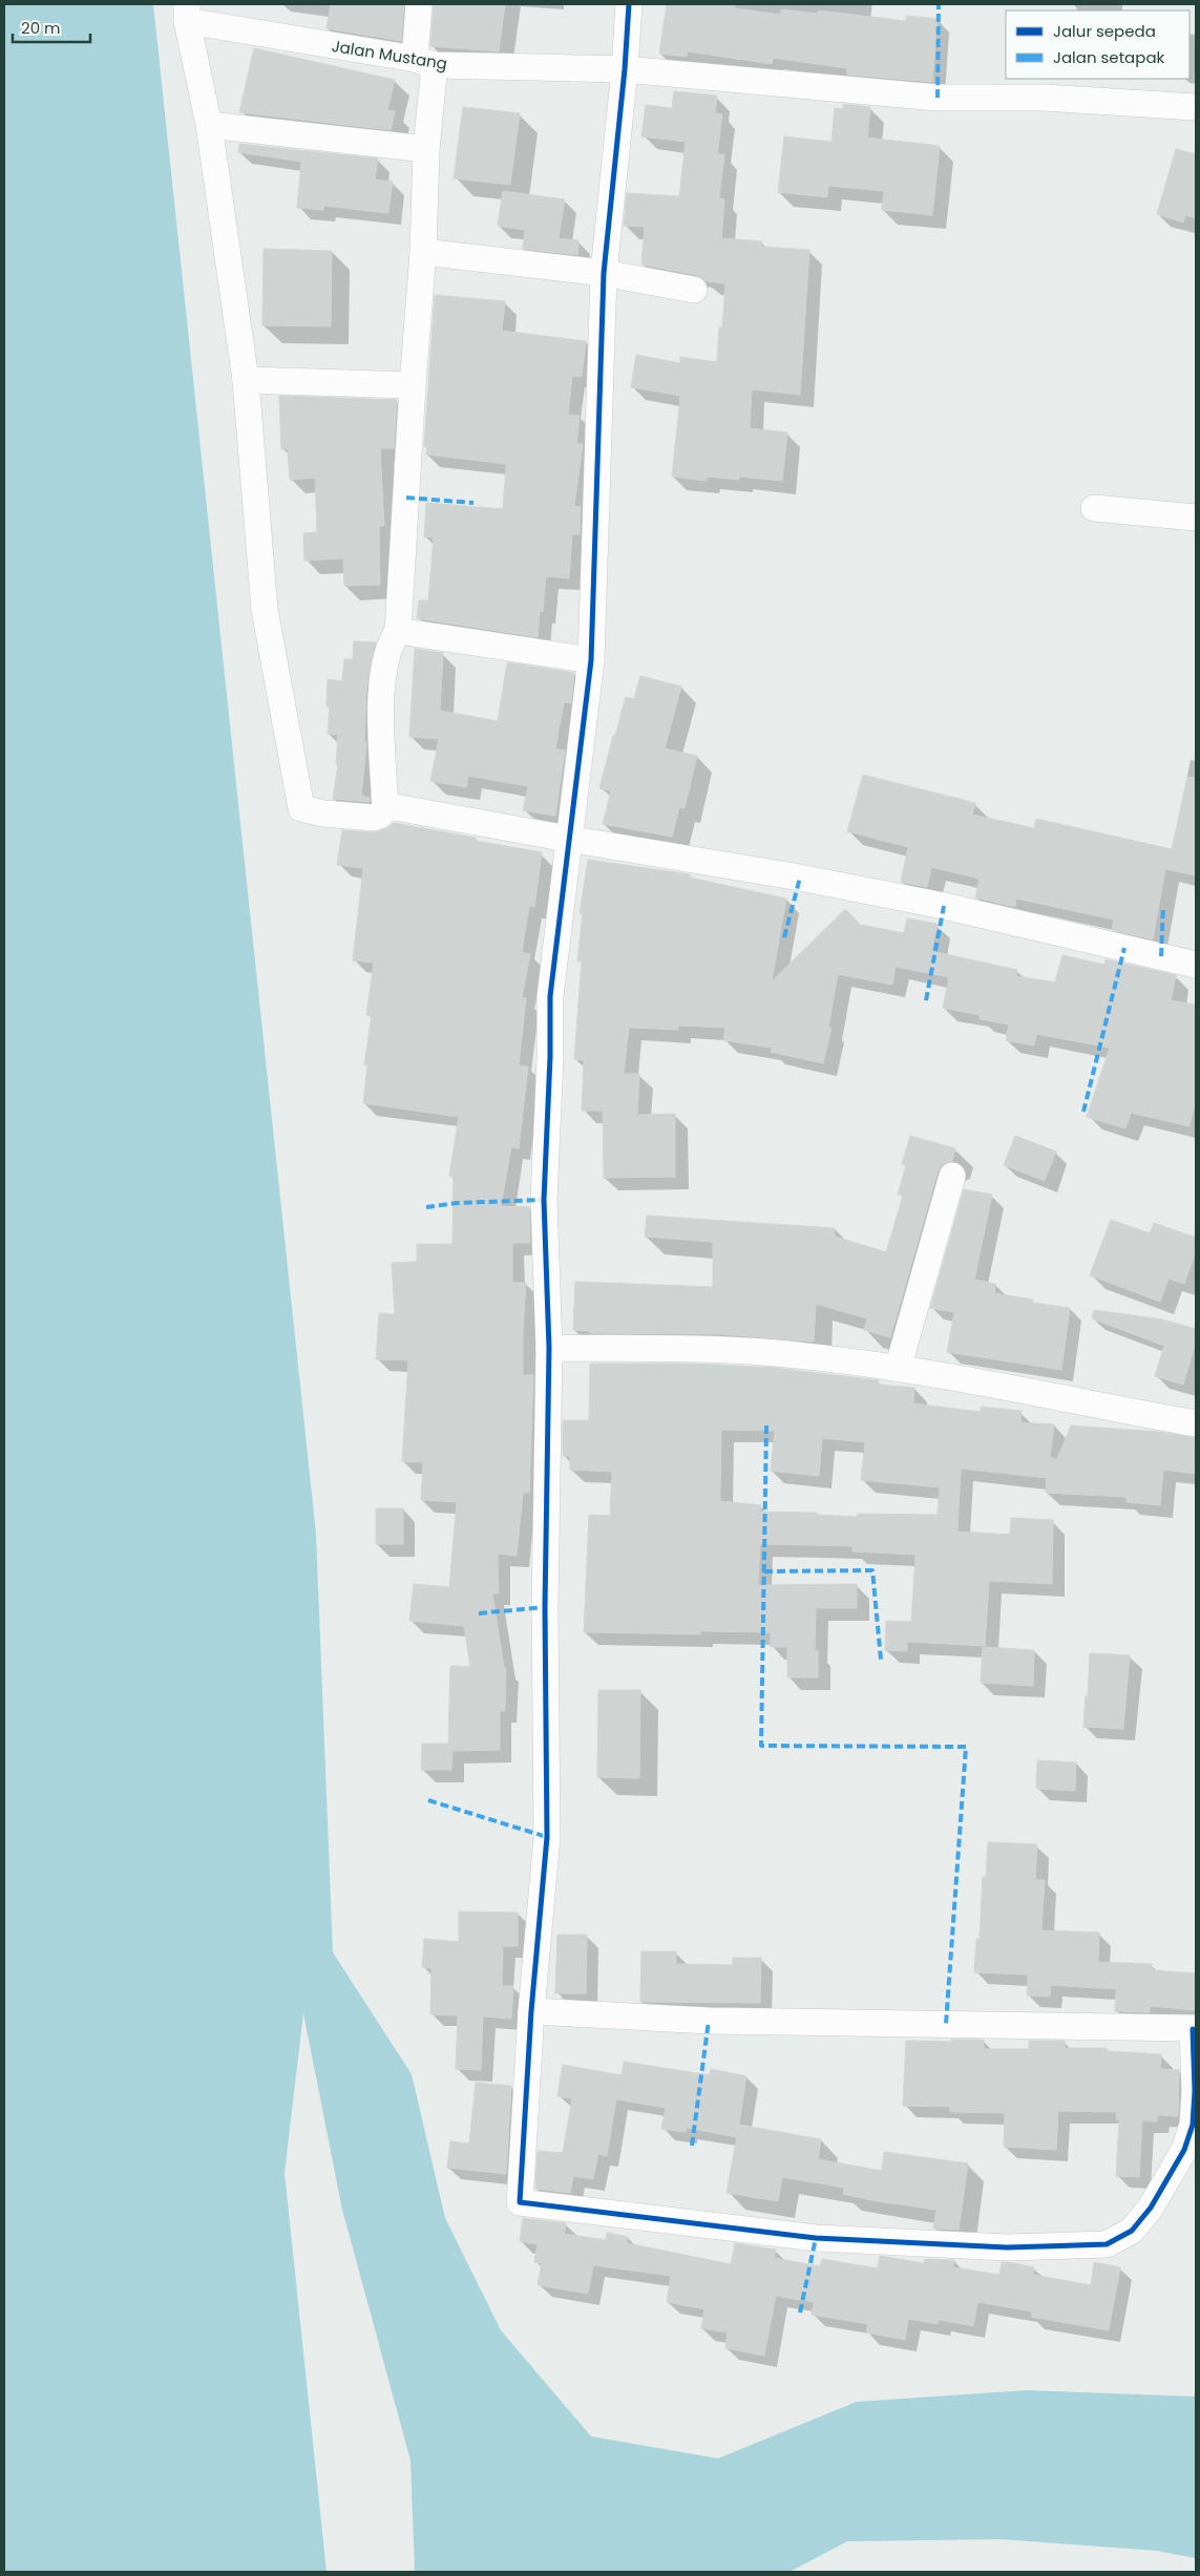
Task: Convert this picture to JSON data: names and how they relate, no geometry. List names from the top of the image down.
{
  "streets": {
    "street": ["Jalan Mustang"]
  },
  "legend": ["Jalur sepeda", "Jalan setapak"],
  "scale_bar": "20 m"
}
